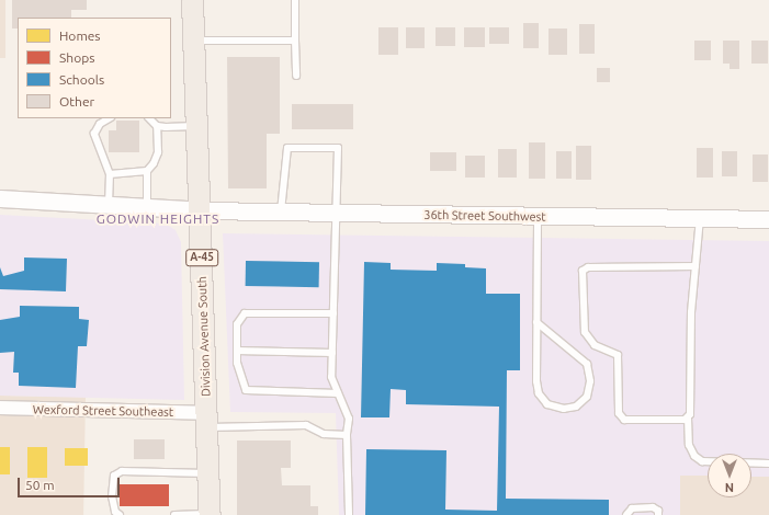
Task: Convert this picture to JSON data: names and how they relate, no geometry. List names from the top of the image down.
{
  "streets": {
    "main road": ["A-45", "Division Avenue South"],
    "street": ["36th Street Southwest", "Wexford Street Southeast"]
  },
  "crossings": [
    ["36th Street Southwest", "Division Avenue South"],
    ["Division Avenue South", "Wexford Street Southeast"]
  ],
  "districts": ["GODWIN HEIGHTS"],
  "legend": [
    "Homes",
    "Shops",
    "Schools",
    "Other"
  ],
  "scale_bar": "50 m",
  "north": "bottom"
}
